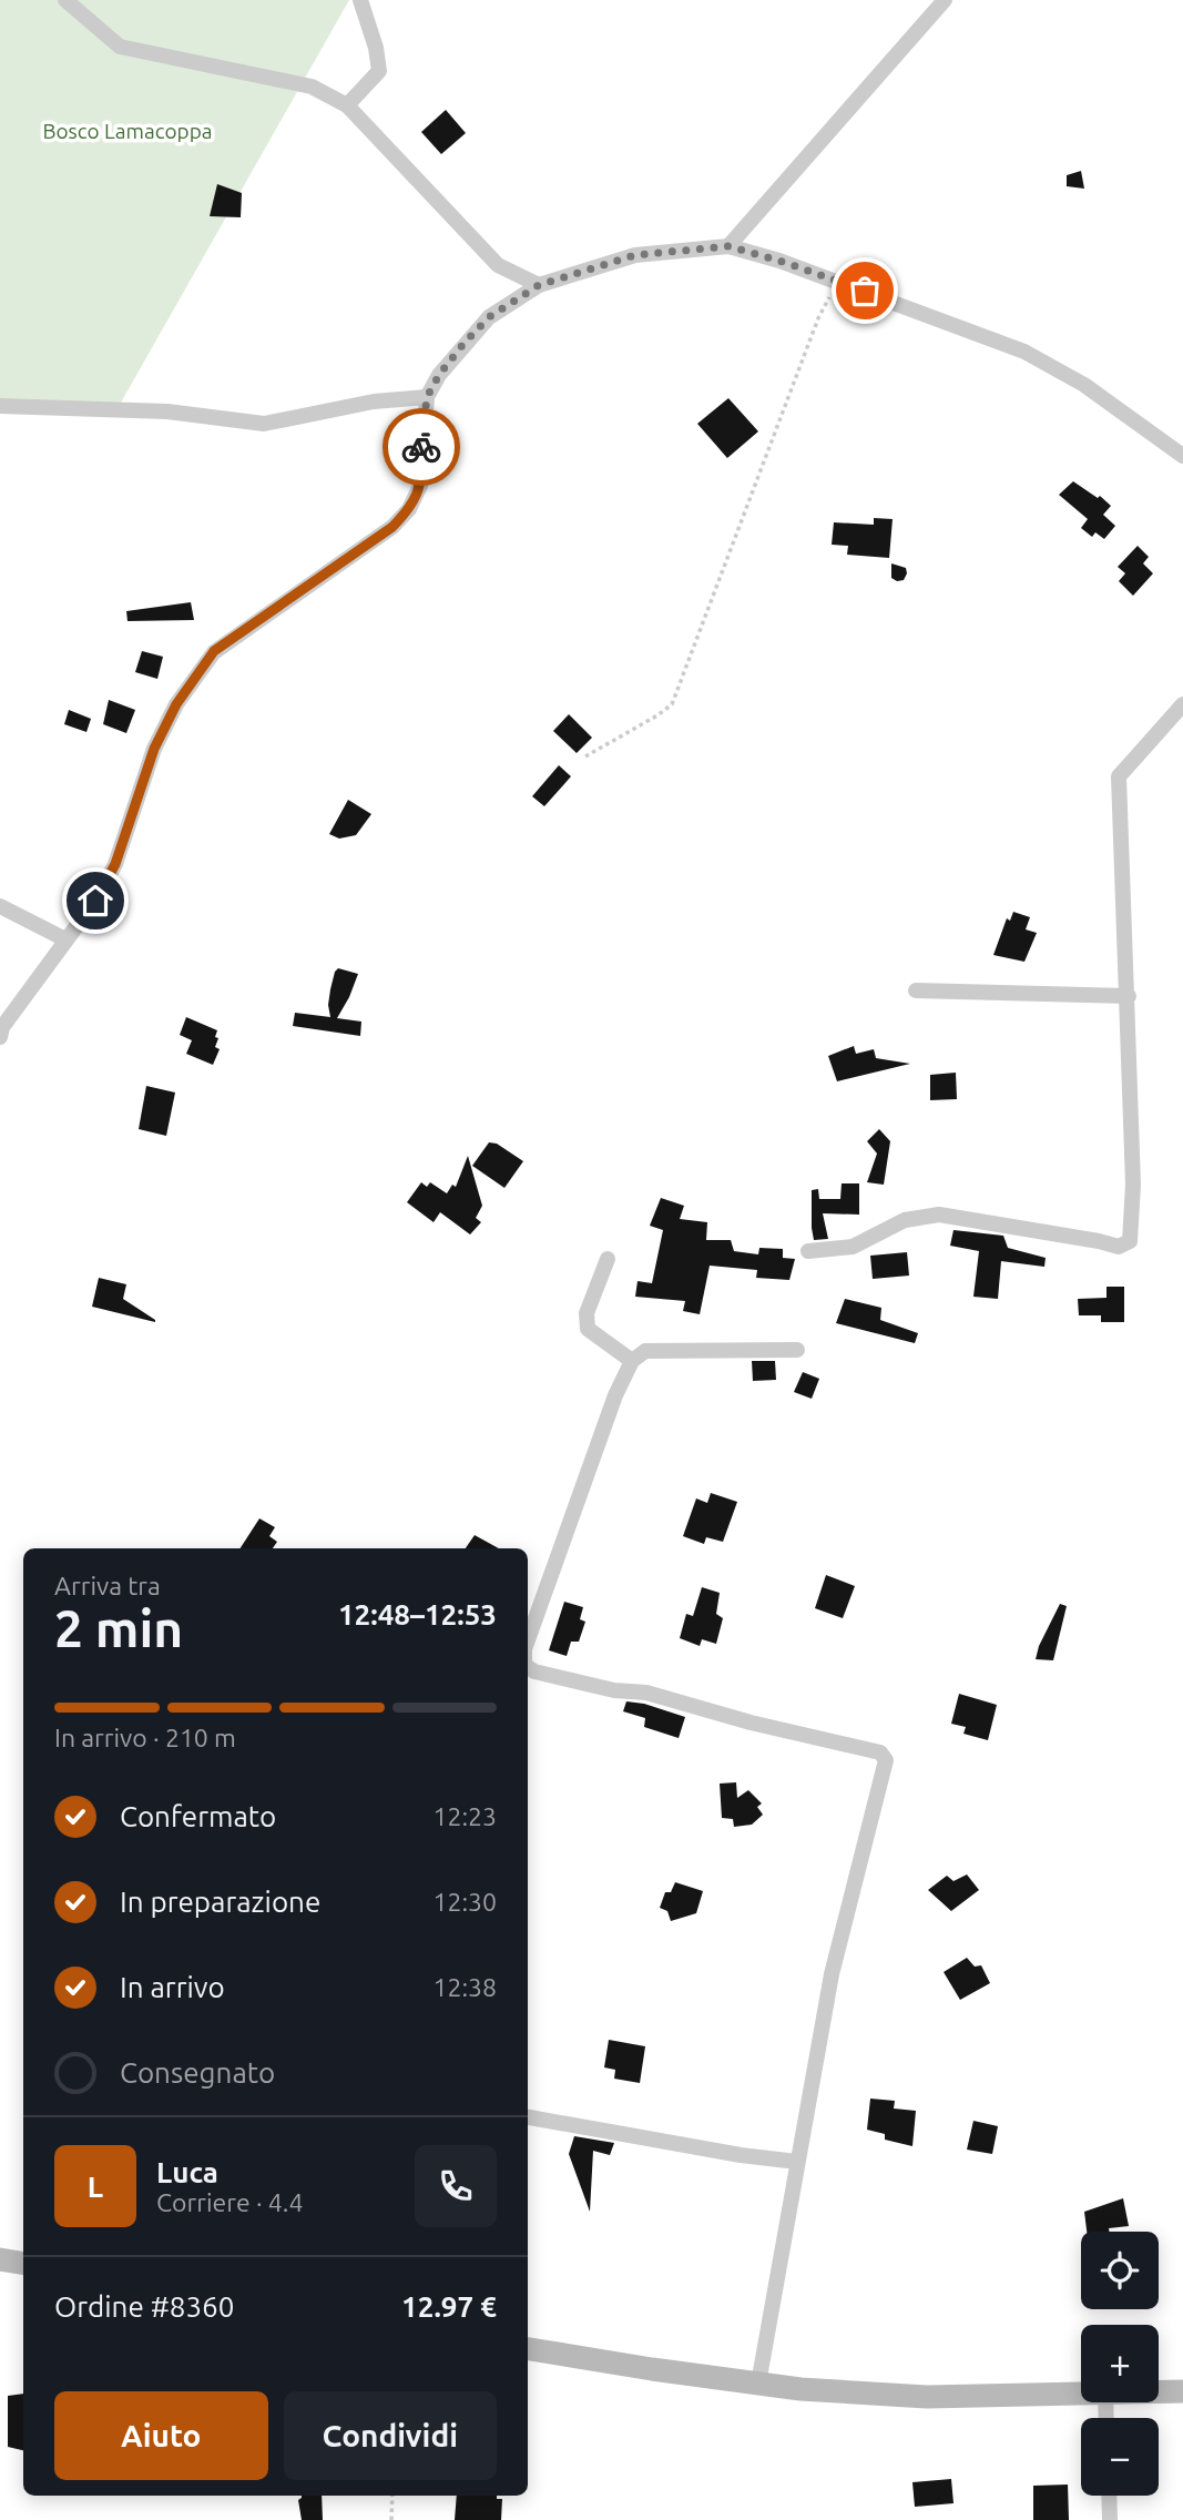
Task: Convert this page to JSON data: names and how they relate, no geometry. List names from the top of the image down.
{
  "parks": ["Bosco Lamacoppa"],
  "page": {
    "heading": ["2 min", "Arriva tra", "12:48–12:53"],
    "panel": [
      "Luca",
      "Corriere · 4.4",
      "Ordine #8360",
      "12.97 €"
    ],
    "bar": "In arrivo · 210 m",
    "list": [
      ["Confermato", "12:23"],
      ["In preparazione", "12:30"],
      ["In arrivo", "12:38"],
      "Consegnato"
    ],
    "round": "L",
    "map_buttons": ["+", "−"],
    "buttons": ["Aiuto", "Condividi"]
  }
}
